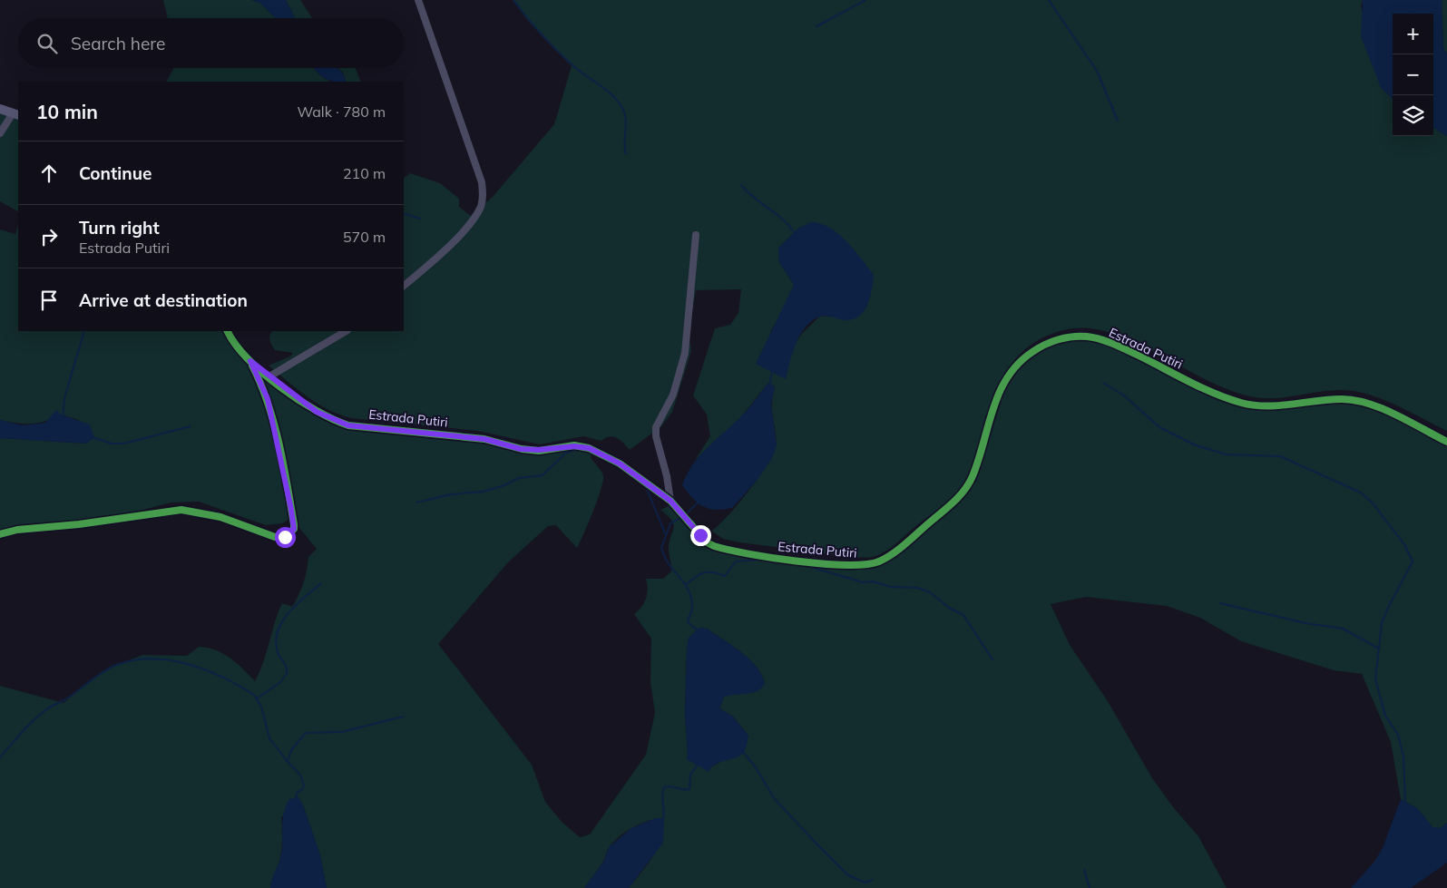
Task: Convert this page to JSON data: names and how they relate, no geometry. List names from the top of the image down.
{
  "streets": {
    "street": ["Estrada Putiri"]
  },
  "page": {
    "map_buttons": ["+", "−"],
    "search": "Search here",
    "heading": ["10 min", "Walk · 780 m"],
    "list": [
      ["Continue", "210 m"],
      ["Turn right", "Estrada Putiri", "570 m"],
      "Arrive at destination"
    ]
  }
}
